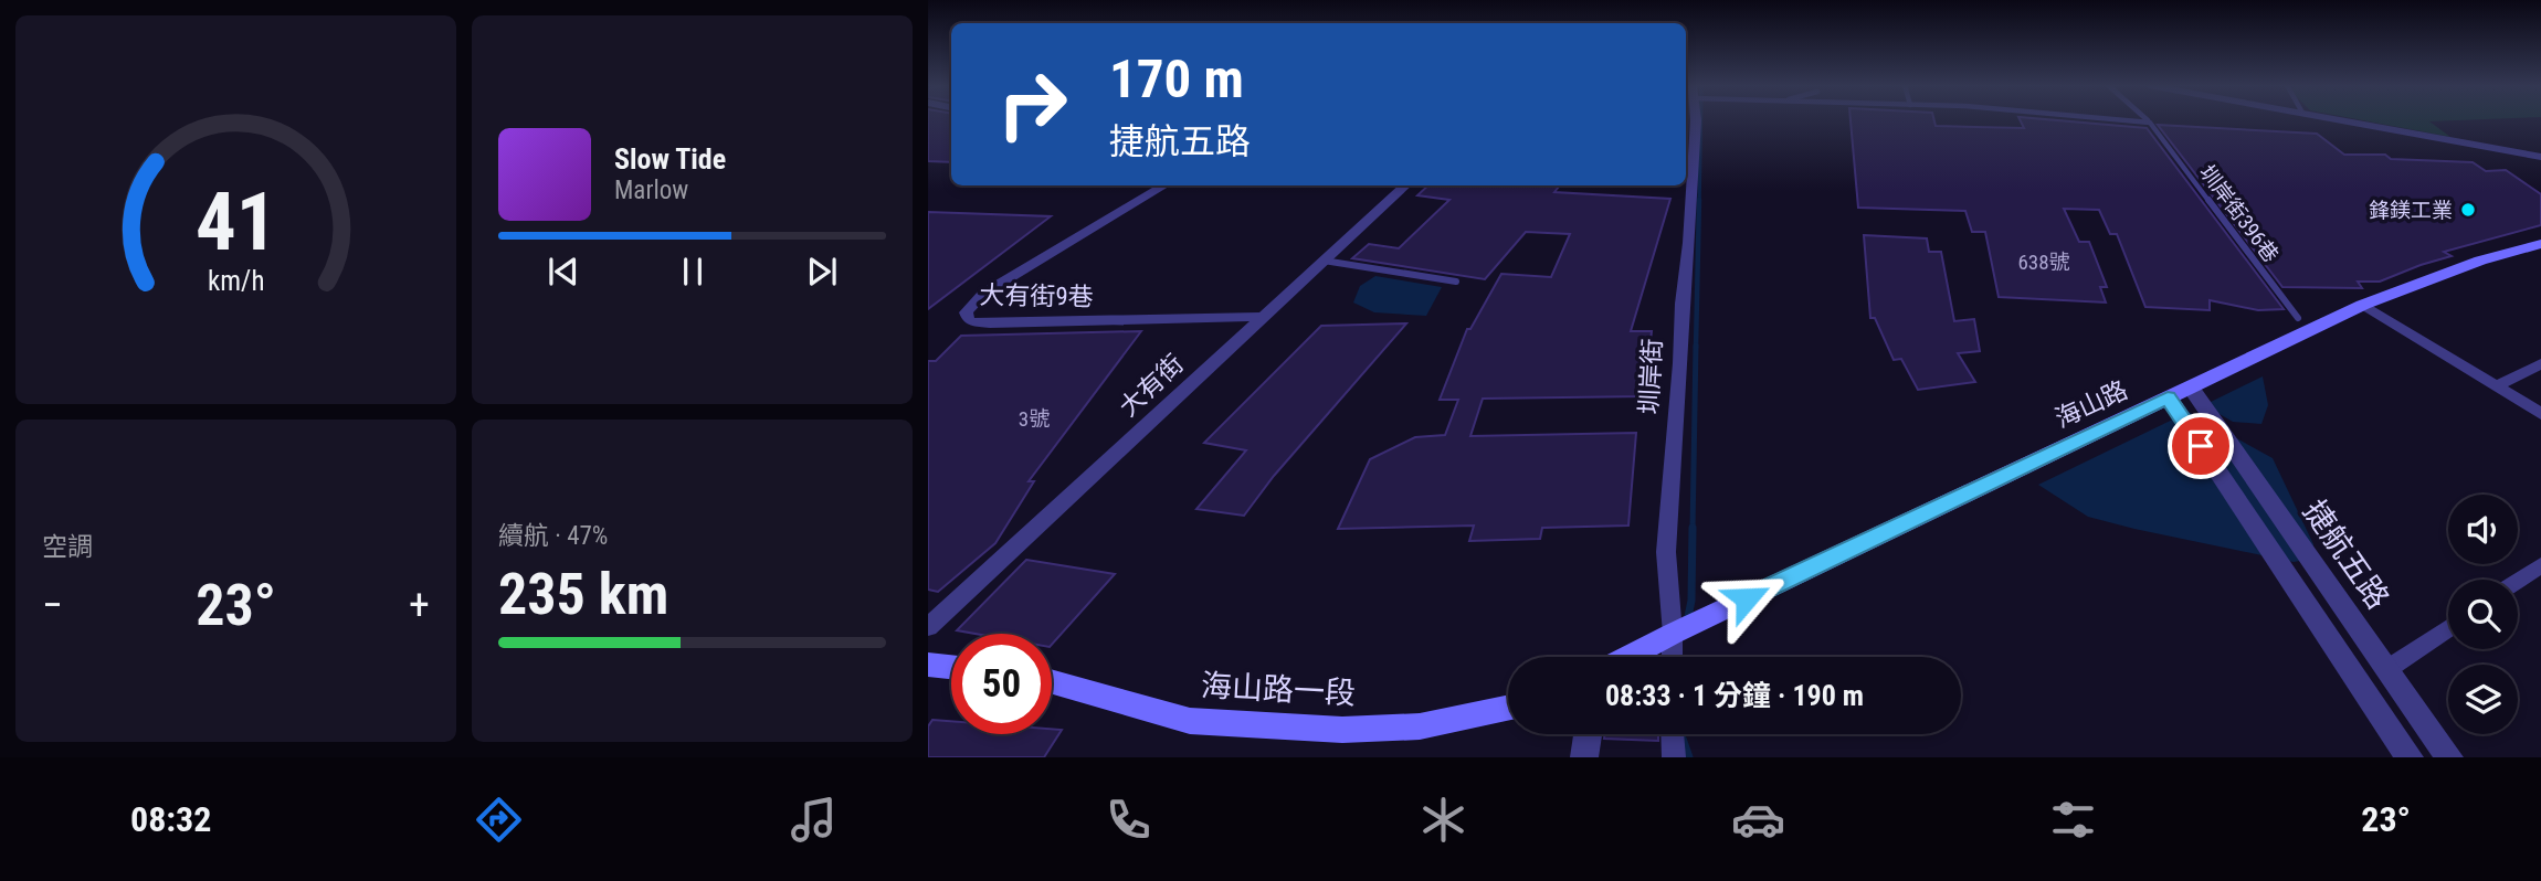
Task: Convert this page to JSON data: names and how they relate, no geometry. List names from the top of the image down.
{
  "streets": {
    "main road": ["海山路", "海山路一段"],
    "street": [
      "大有街9巷",
      "圳岸街",
      "大有街",
      "捷航五路"
    ],
    "lane": ["圳岸街396巷"]
  },
  "crossings": [
    ["大有街9巷", "大有街"],
    ["圳岸街", "海山路"],
    ["海山路", "捷航五路"]
  ],
  "places": ["鋒鎂工業"],
  "house_numbers": ["638號", "3號"],
  "page": {
    "turn": ["170 m", "捷航五路"],
    "song": ["Slow Tide", "Marlow"],
    "tile": [
      "空調",
      ["續航 · 47%", "235 km"]
    ],
    "heat": ["−", "23°", "+"],
    "limit": "50",
    "trip": "08:33 · 1 分鐘 · 190 m",
    "tabs": ["08:32", "23°"],
    "gauge": ["41", "km/h"]
  }
}
